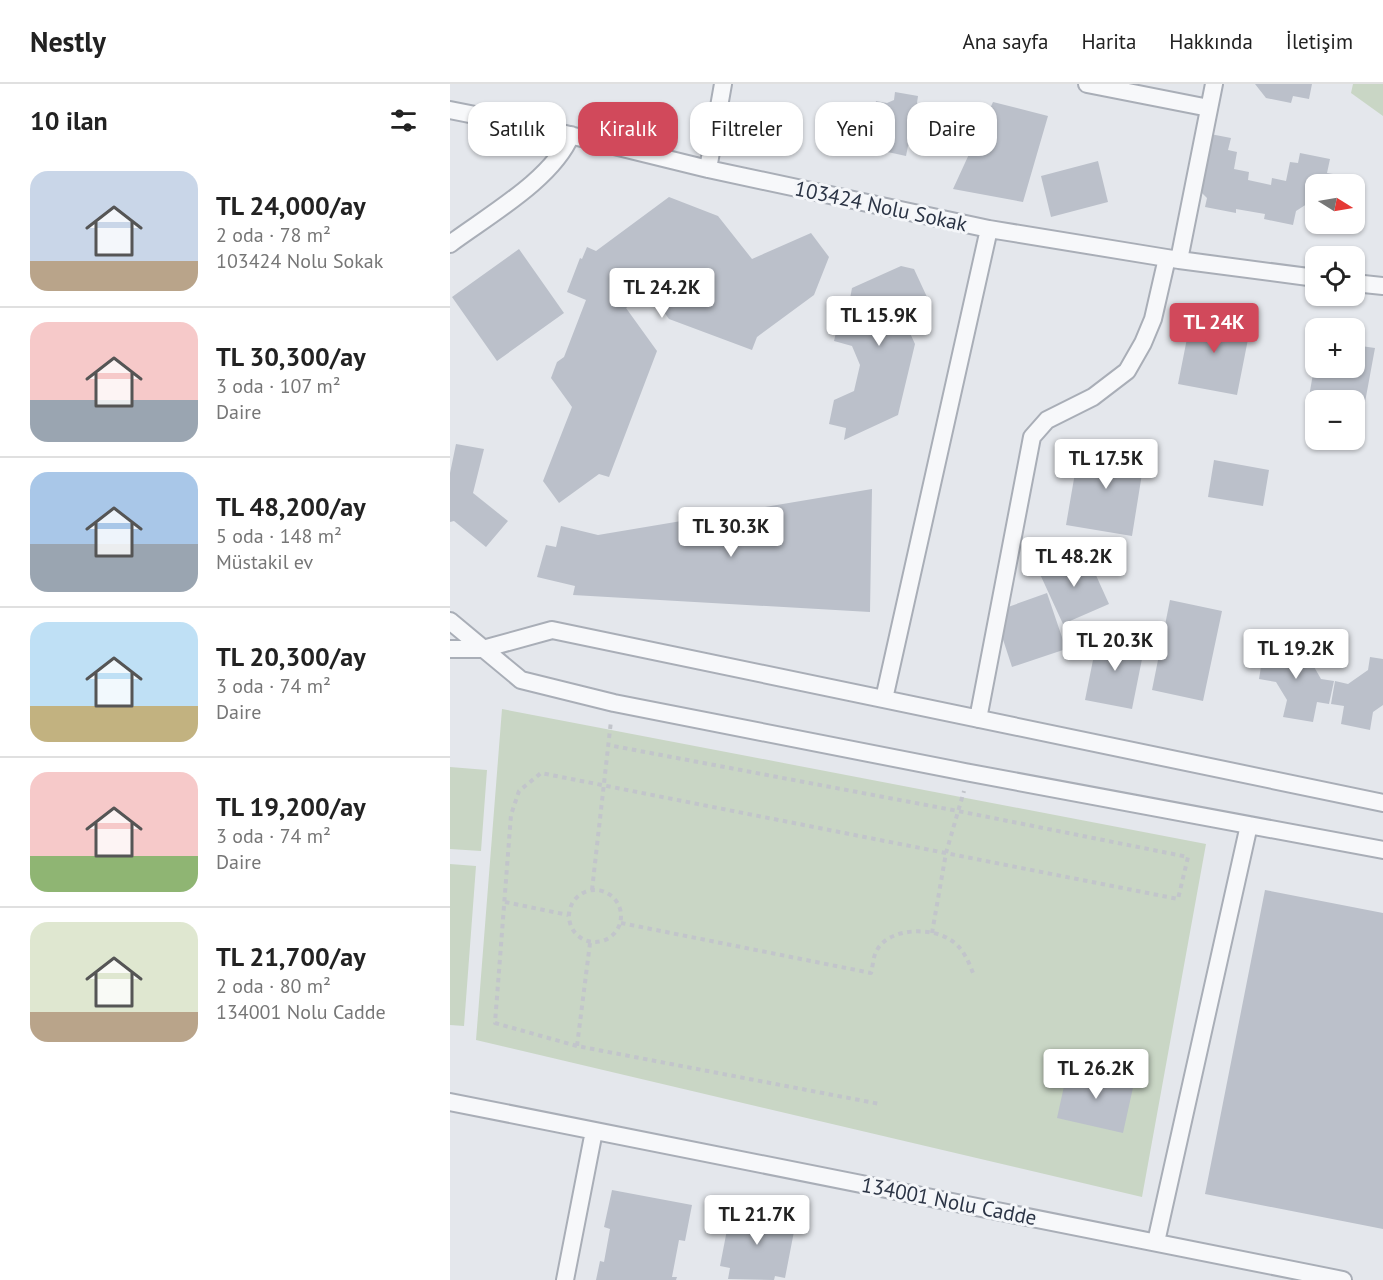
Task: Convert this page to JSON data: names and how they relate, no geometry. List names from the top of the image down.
{
  "streets": {
    "street": ["103424 Nolu Sokak", "134001 Nolu Cadde"]
  },
  "north": "right",
  "page": {
    "header": "Nestly",
    "nav": [
      "Ana sayfa",
      "Harita",
      "Hakkında",
      "İletişim"
    ],
    "heading": "10 ilan",
    "chip": [
      "Satılık",
      "Kiralık",
      "Filtreler",
      "Yeni",
      "Daire"
    ],
    "list": [
      {
        "name": "TL 24,000/ay",
        "note": "2 oda · 78 m² · 103424 Nolu Sokak"
      },
      {
        "name": "TL 30,300/ay",
        "note": "3 oda · 107 m² · Daire"
      },
      {
        "name": "TL 48,200/ay",
        "note": "5 oda · 148 m² · Müstakil ev"
      },
      {
        "name": "TL 20,300/ay",
        "note": "3 oda · 74 m² · Daire"
      },
      {
        "name": "TL 19,200/ay",
        "note": "3 oda · 74 m² · Daire"
      },
      {
        "name": "TL 21,700/ay",
        "note": "2 oda · 80 m² · 134001 Nolu Cadde"
      }
    ],
    "map_buttons": ["+", "−"],
    "price": [
      "TL 24.2K",
      "TL 15.9K",
      "TL 24K",
      "TL 17.5K",
      "TL 30.3K",
      "TL 48.2K",
      "TL 20.3K",
      "TL 19.2K",
      "TL 26.2K",
      "TL 21.7K"
    ]
  }
}
